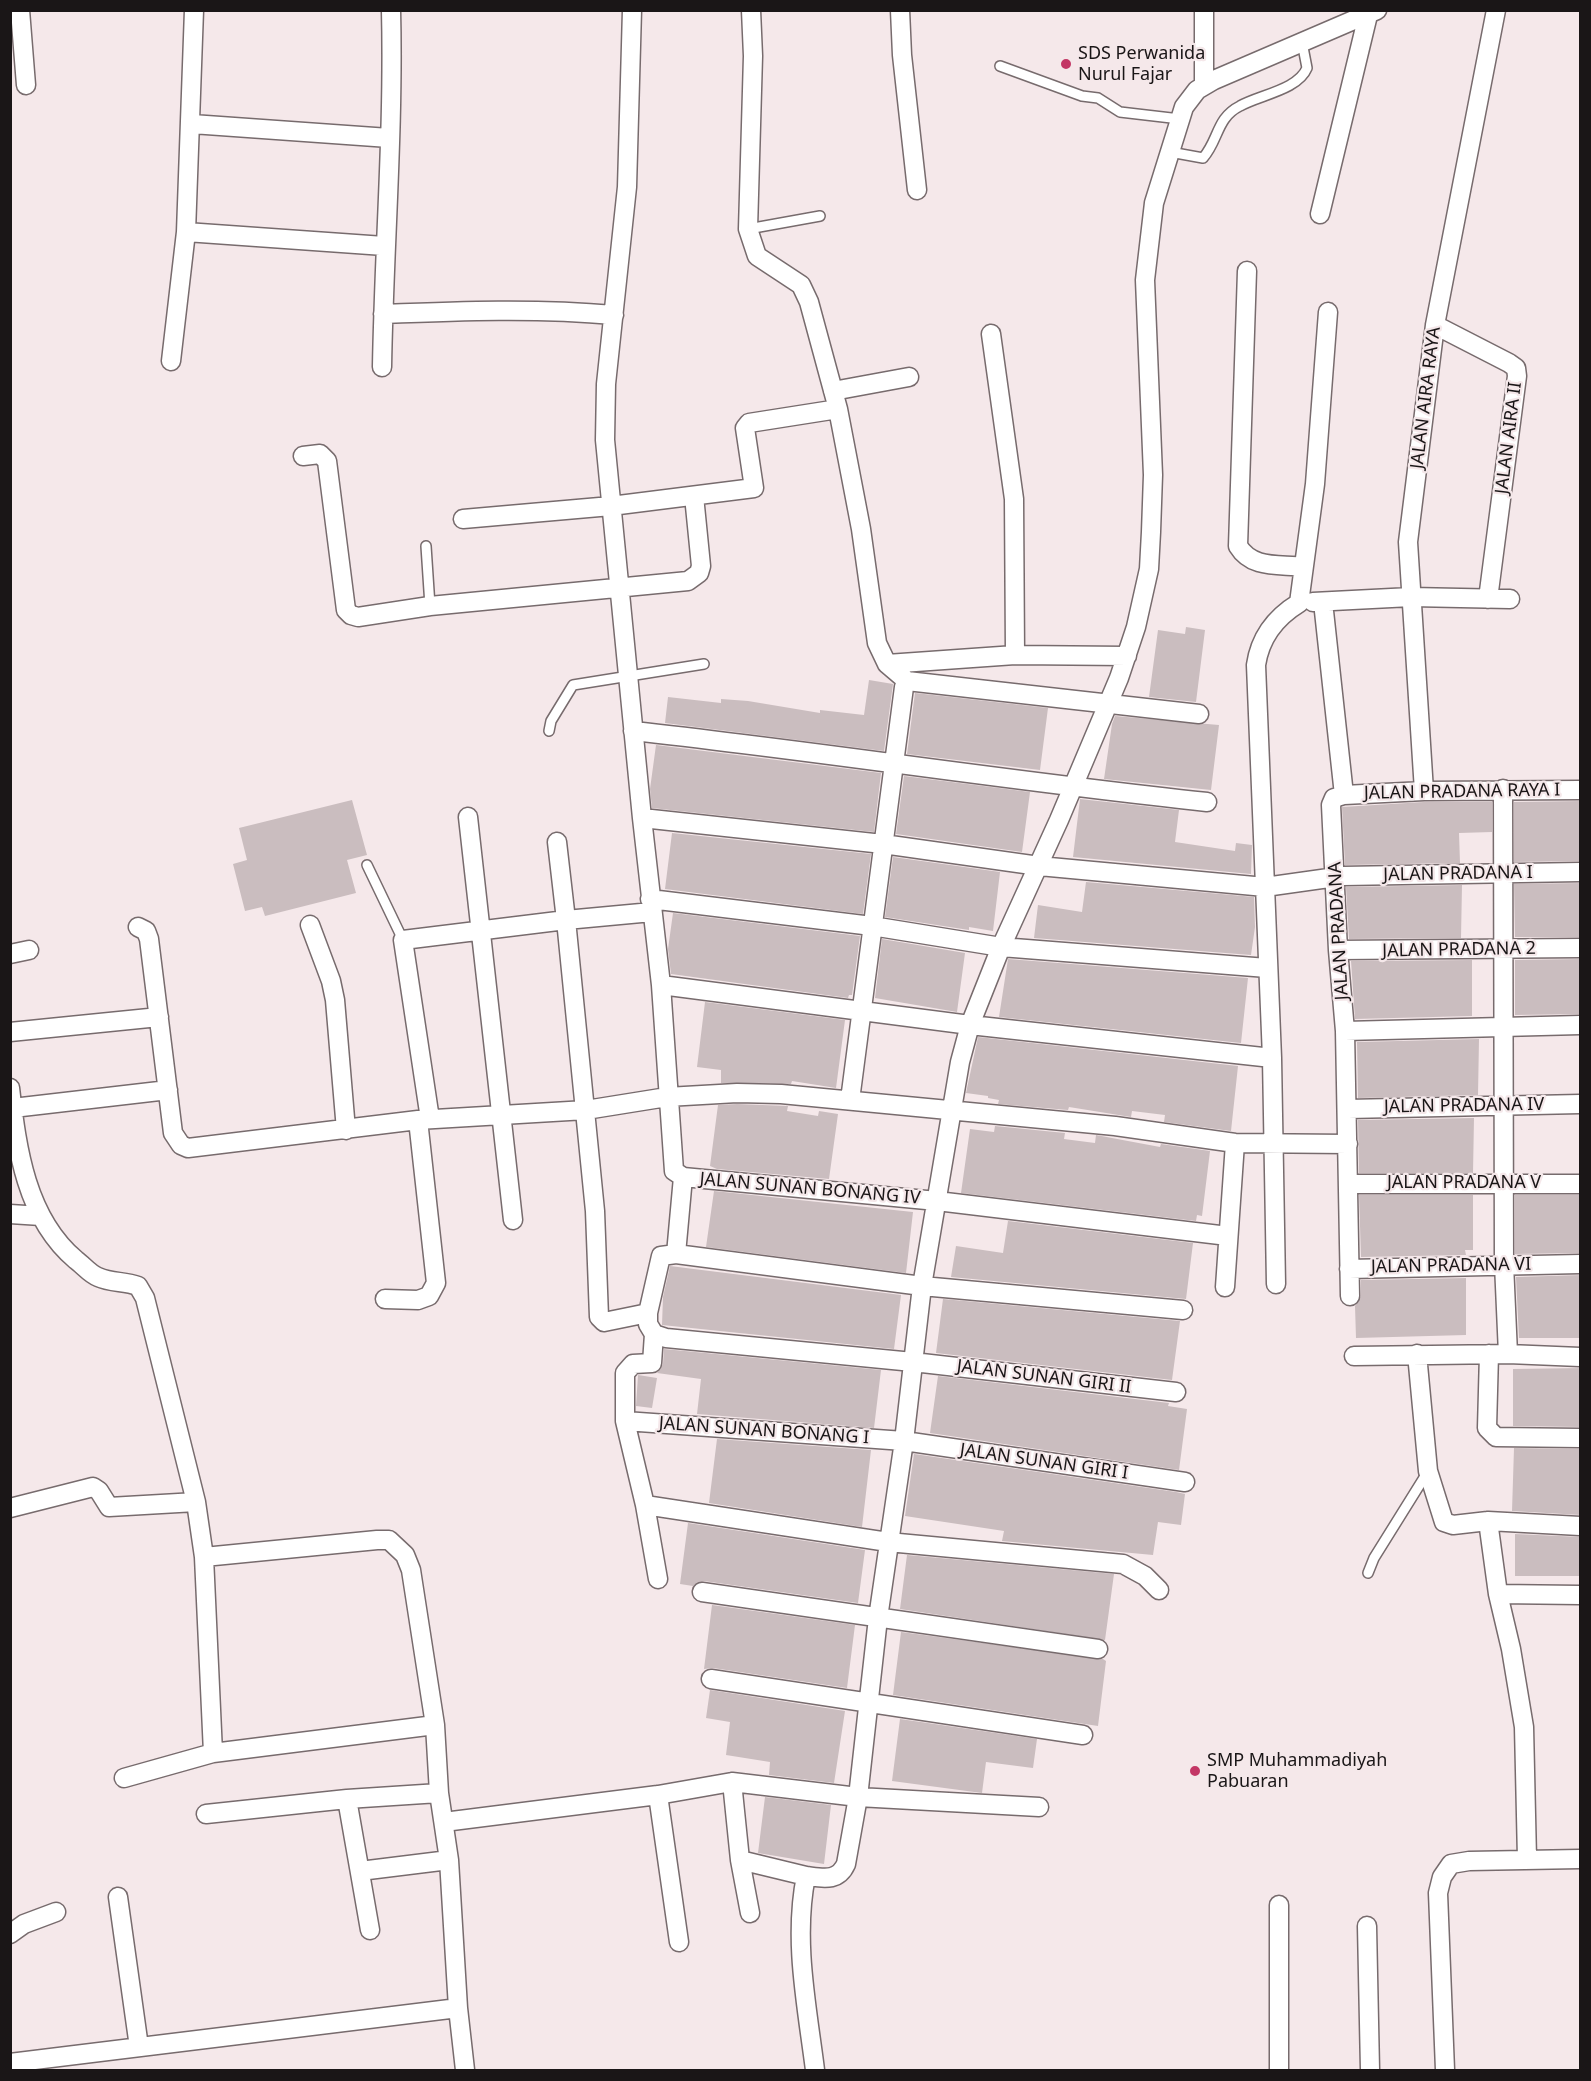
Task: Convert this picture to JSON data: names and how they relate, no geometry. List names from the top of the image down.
{
  "streets": {
    "street": [
      "JALAN AIRA RAYA",
      "JALAN AIRA II",
      "JALAN PRADANA RAYA I",
      "JALAN PRADANA I",
      "JALAN PRADANA",
      "JALAN PRADANA 2",
      "JALAN PRADANA IV",
      "JALAN PRADANA V",
      "JALAN SUNAN BONANG IV",
      "JALAN PRADANA VI",
      "JALAN SUNAN GIRI II",
      "JALAN SUNAN BONANG I",
      "JALAN SUNAN GIRI I"
    ]
  },
  "crossings": [
    ["JALAN AIRA RAYA", "JALAN AIRA II"],
    ["JALAN AIRA RAYA", "JALAN PRADANA RAYA I"],
    ["JALAN PRADANA RAYA I", "JALAN PRADANA"],
    ["JALAN PRADANA I", "JALAN PRADANA"],
    ["JALAN PRADANA", "JALAN PRADANA 2"],
    ["JALAN PRADANA", "JALAN PRADANA IV"],
    ["JALAN PRADANA", "JALAN PRADANA V"],
    ["JALAN PRADANA", "JALAN PRADANA VI"],
    ["JALAN SUNAN BONANG I", "JALAN SUNAN GIRI I"]
  ],
  "places": ["SDS Perwanida Nurul Fajar", "SMP Muhammadiyah Pabuaran"]
}
